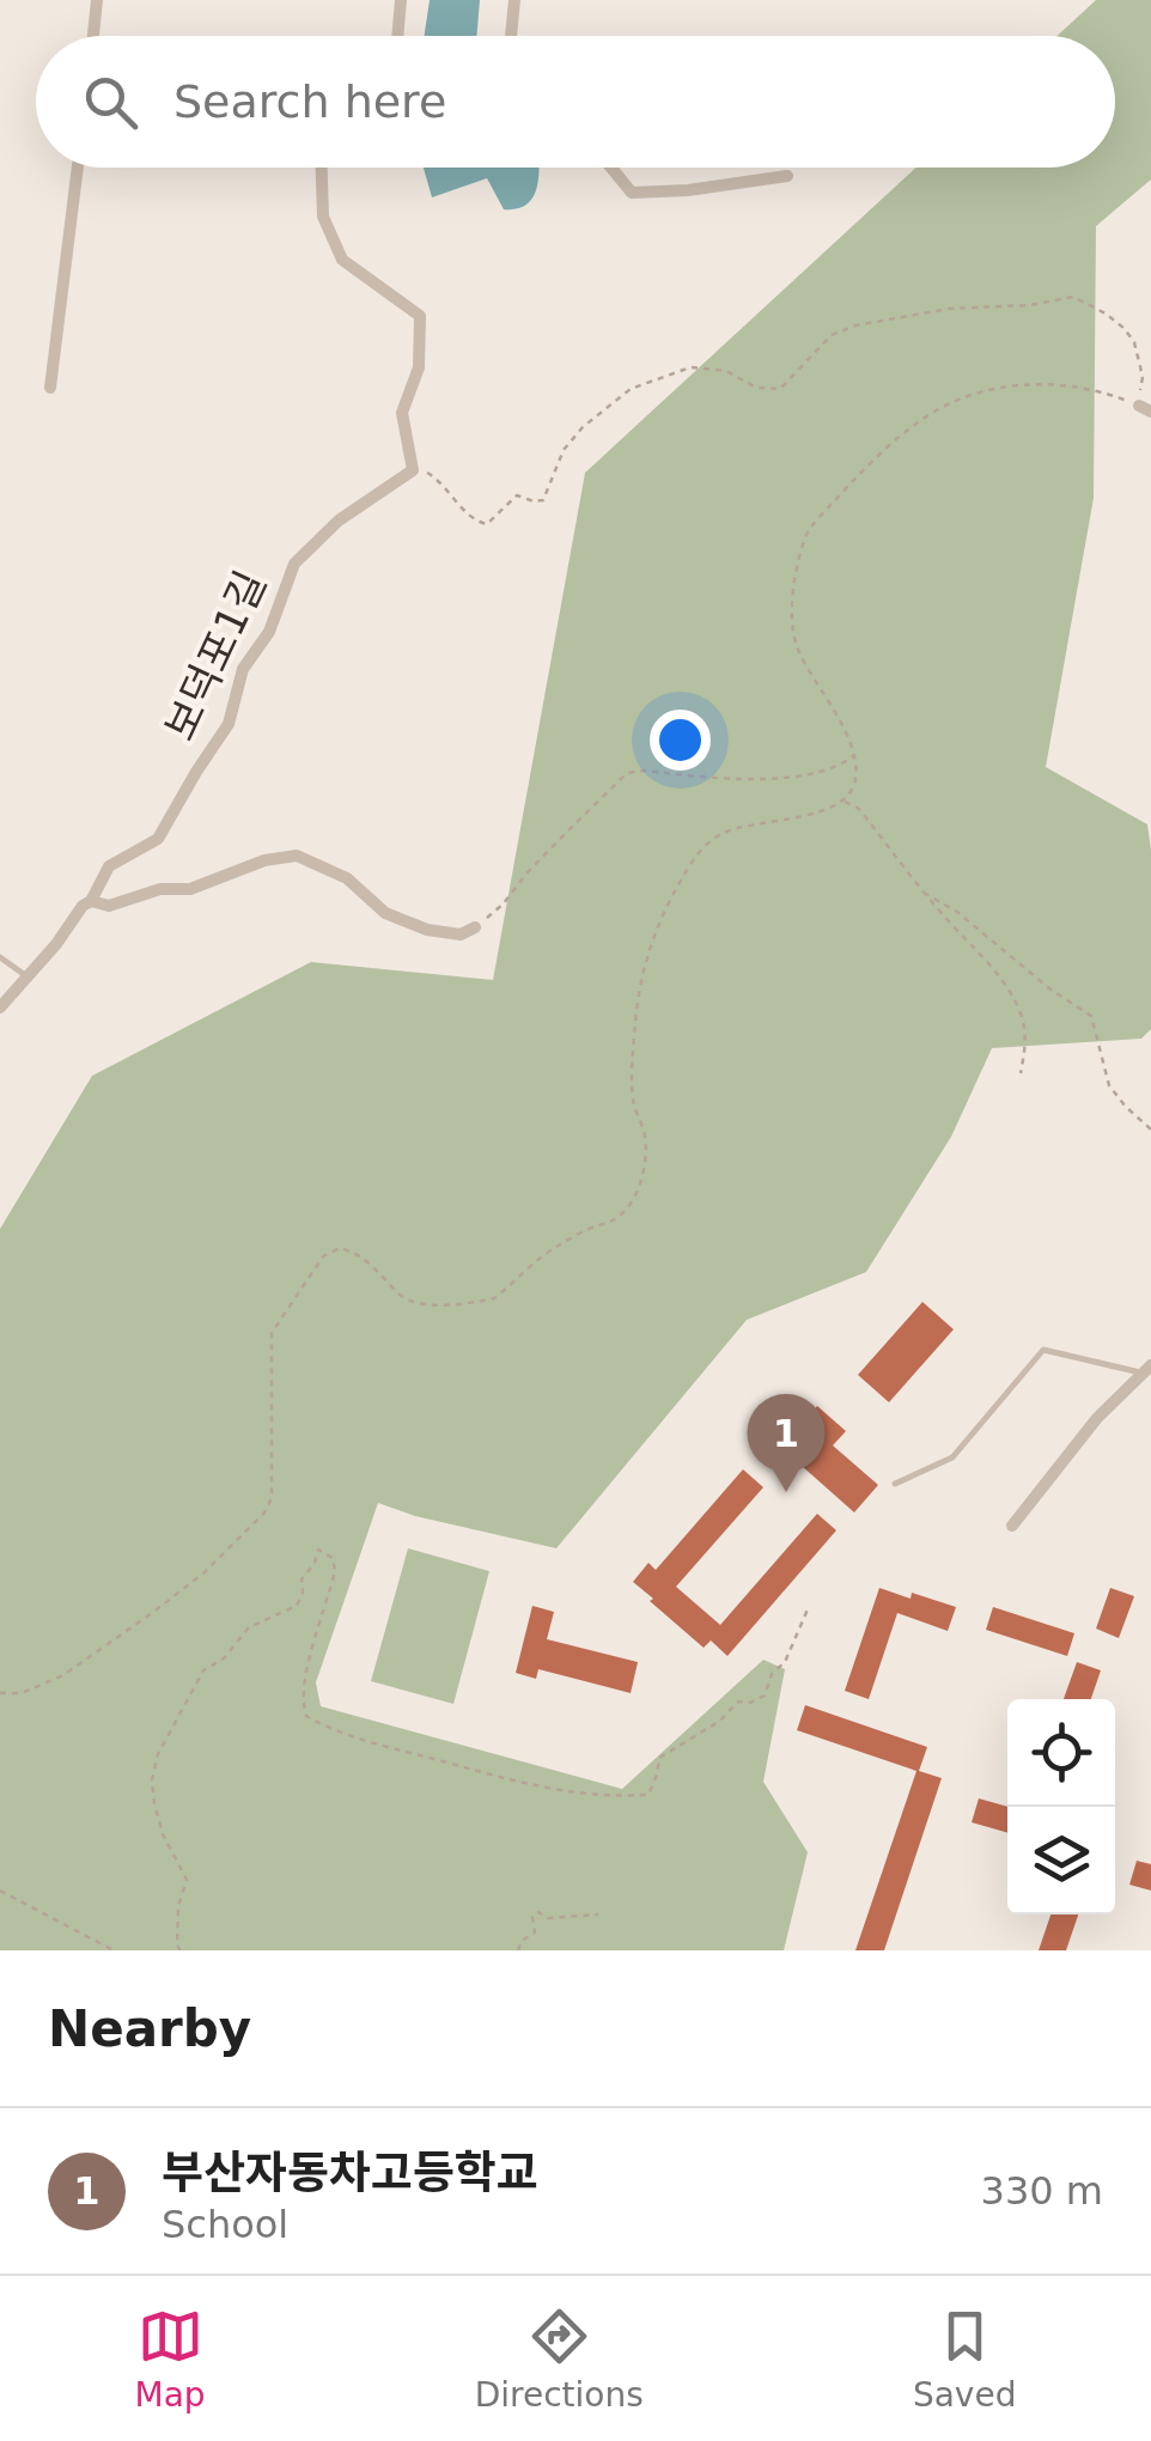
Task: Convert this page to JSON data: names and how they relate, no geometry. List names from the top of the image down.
{
  "streets": {
    "street": ["보덕포1길"]
  },
  "page": {
    "search": "Search here",
    "pins": "1",
    "heading": "Nearby",
    "list": [
      {
        "mark": "1",
        "name": "부산자동차고등학교",
        "note": "School",
        "value": "330 m"
      }
    ],
    "nav": ["Map", "Directions", "Saved"]
  }
}
